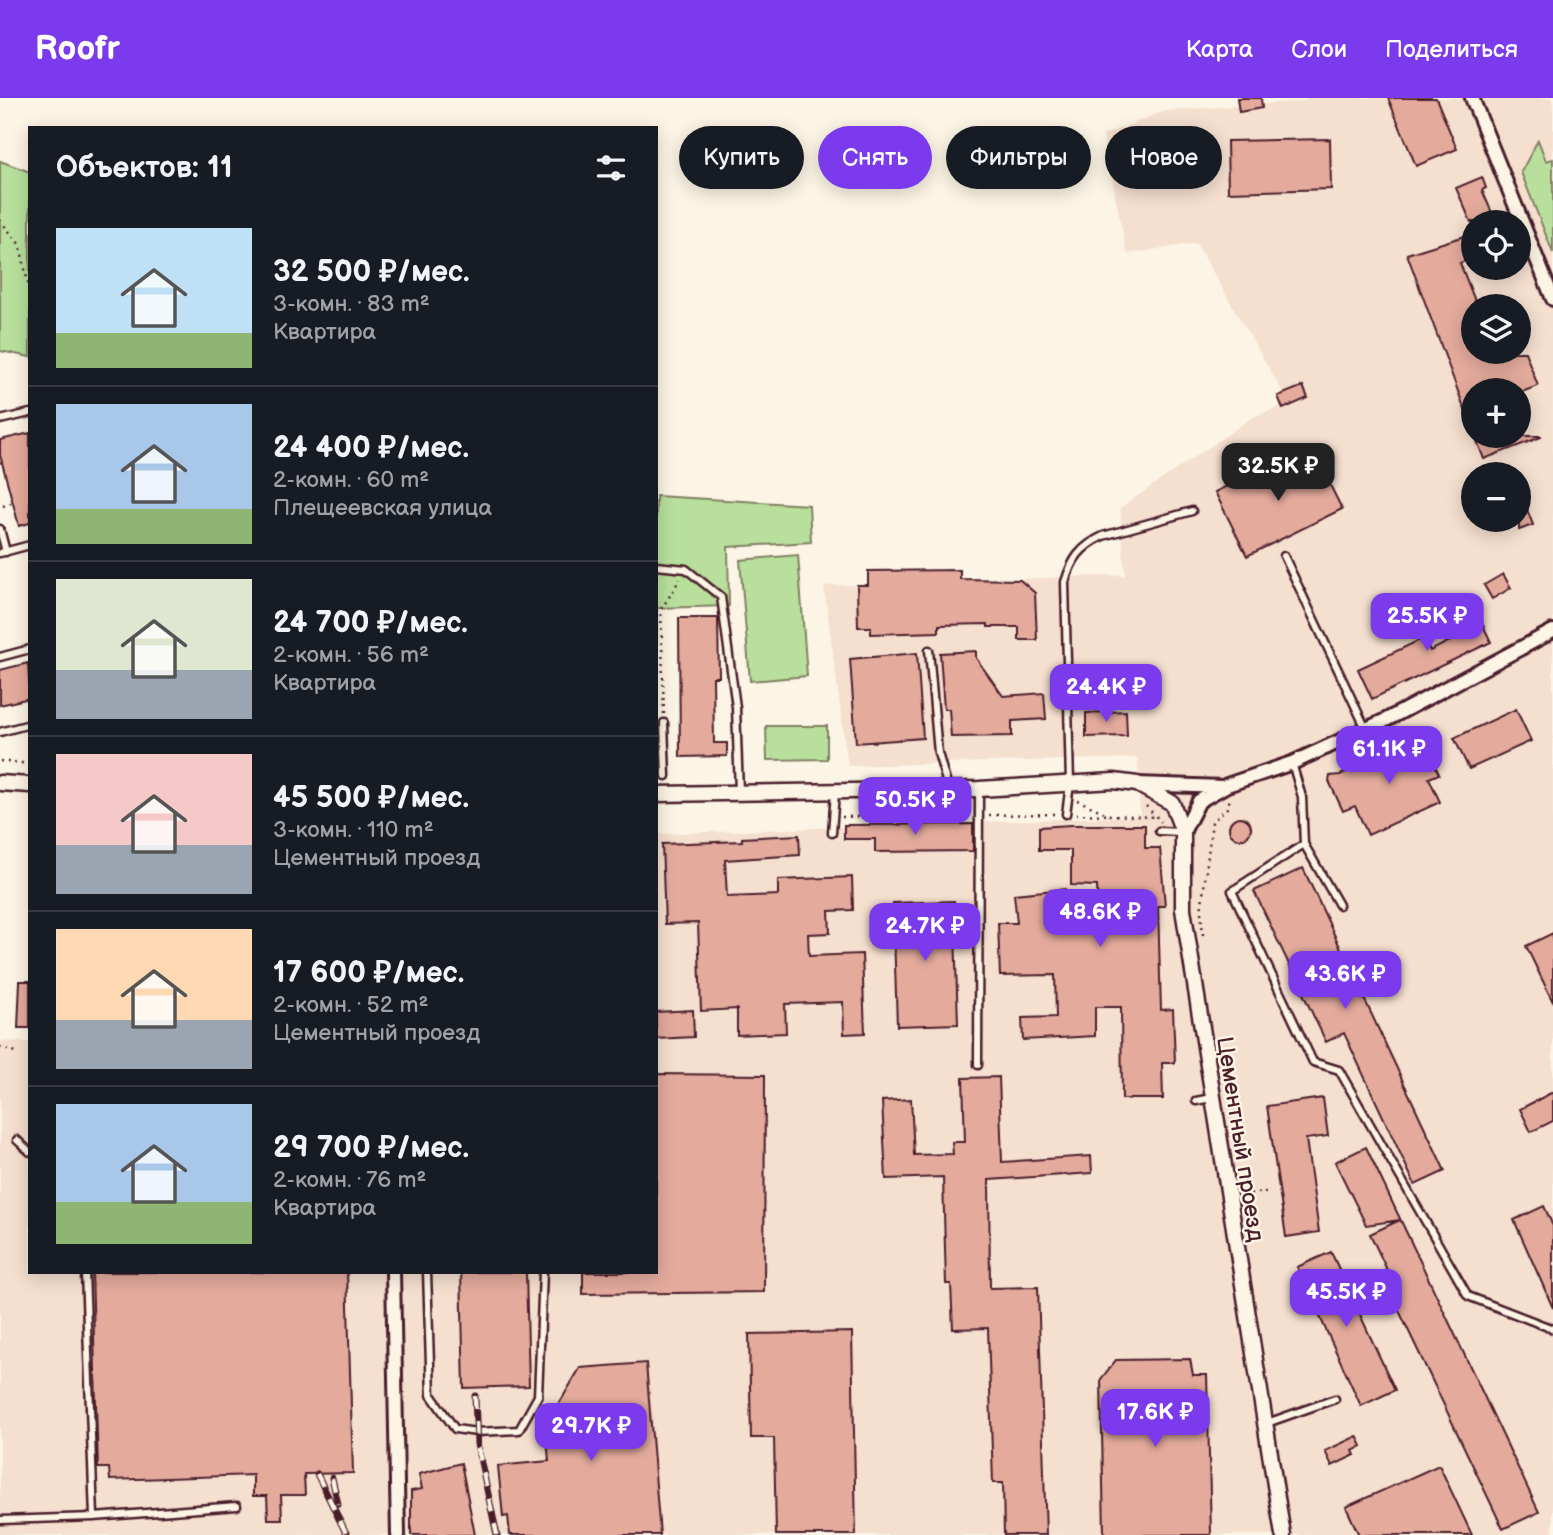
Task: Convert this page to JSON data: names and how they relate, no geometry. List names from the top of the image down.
{
  "streets": {
    "street": ["Цементный проезд"]
  },
  "page": {
    "header": "Roofr",
    "nav": ["Карта", "Слои", "Поделиться"],
    "chip": [
      "Купить",
      "Снять",
      "Фильтры",
      "Новое"
    ],
    "heading": "Объектов: 11",
    "map_buttons": ["+", "−"],
    "list": [
      {
        "name": "32 500 ₽/мес.",
        "note": "3-комн. · 83 m² · Квартира"
      },
      {
        "name": "24 400 ₽/мес.",
        "note": "2-комн. · 60 m² · Плещеевская улица"
      },
      {
        "name": "24 700 ₽/мес.",
        "note": "2-комн. · 56 m² · Квартира"
      },
      {
        "name": "45 500 ₽/мес.",
        "note": "3-комн. · 110 m² · Цементный проезд"
      },
      {
        "name": "17 600 ₽/мес.",
        "note": "2-комн. · 52 m² · Цементный проезд"
      },
      {
        "name": "29 700 ₽/мес.",
        "note": "2-комн. · 76 m² · Квартира"
      }
    ],
    "price": [
      "32.5K ₽",
      "25.5K ₽",
      "24.4K ₽",
      "61.1K ₽",
      "50.5K ₽",
      "48.6K ₽",
      "24.7K ₽",
      "43.6K ₽",
      "45.5K ₽",
      "17.6K ₽",
      "29.7K ₽"
    ]
  }
}
